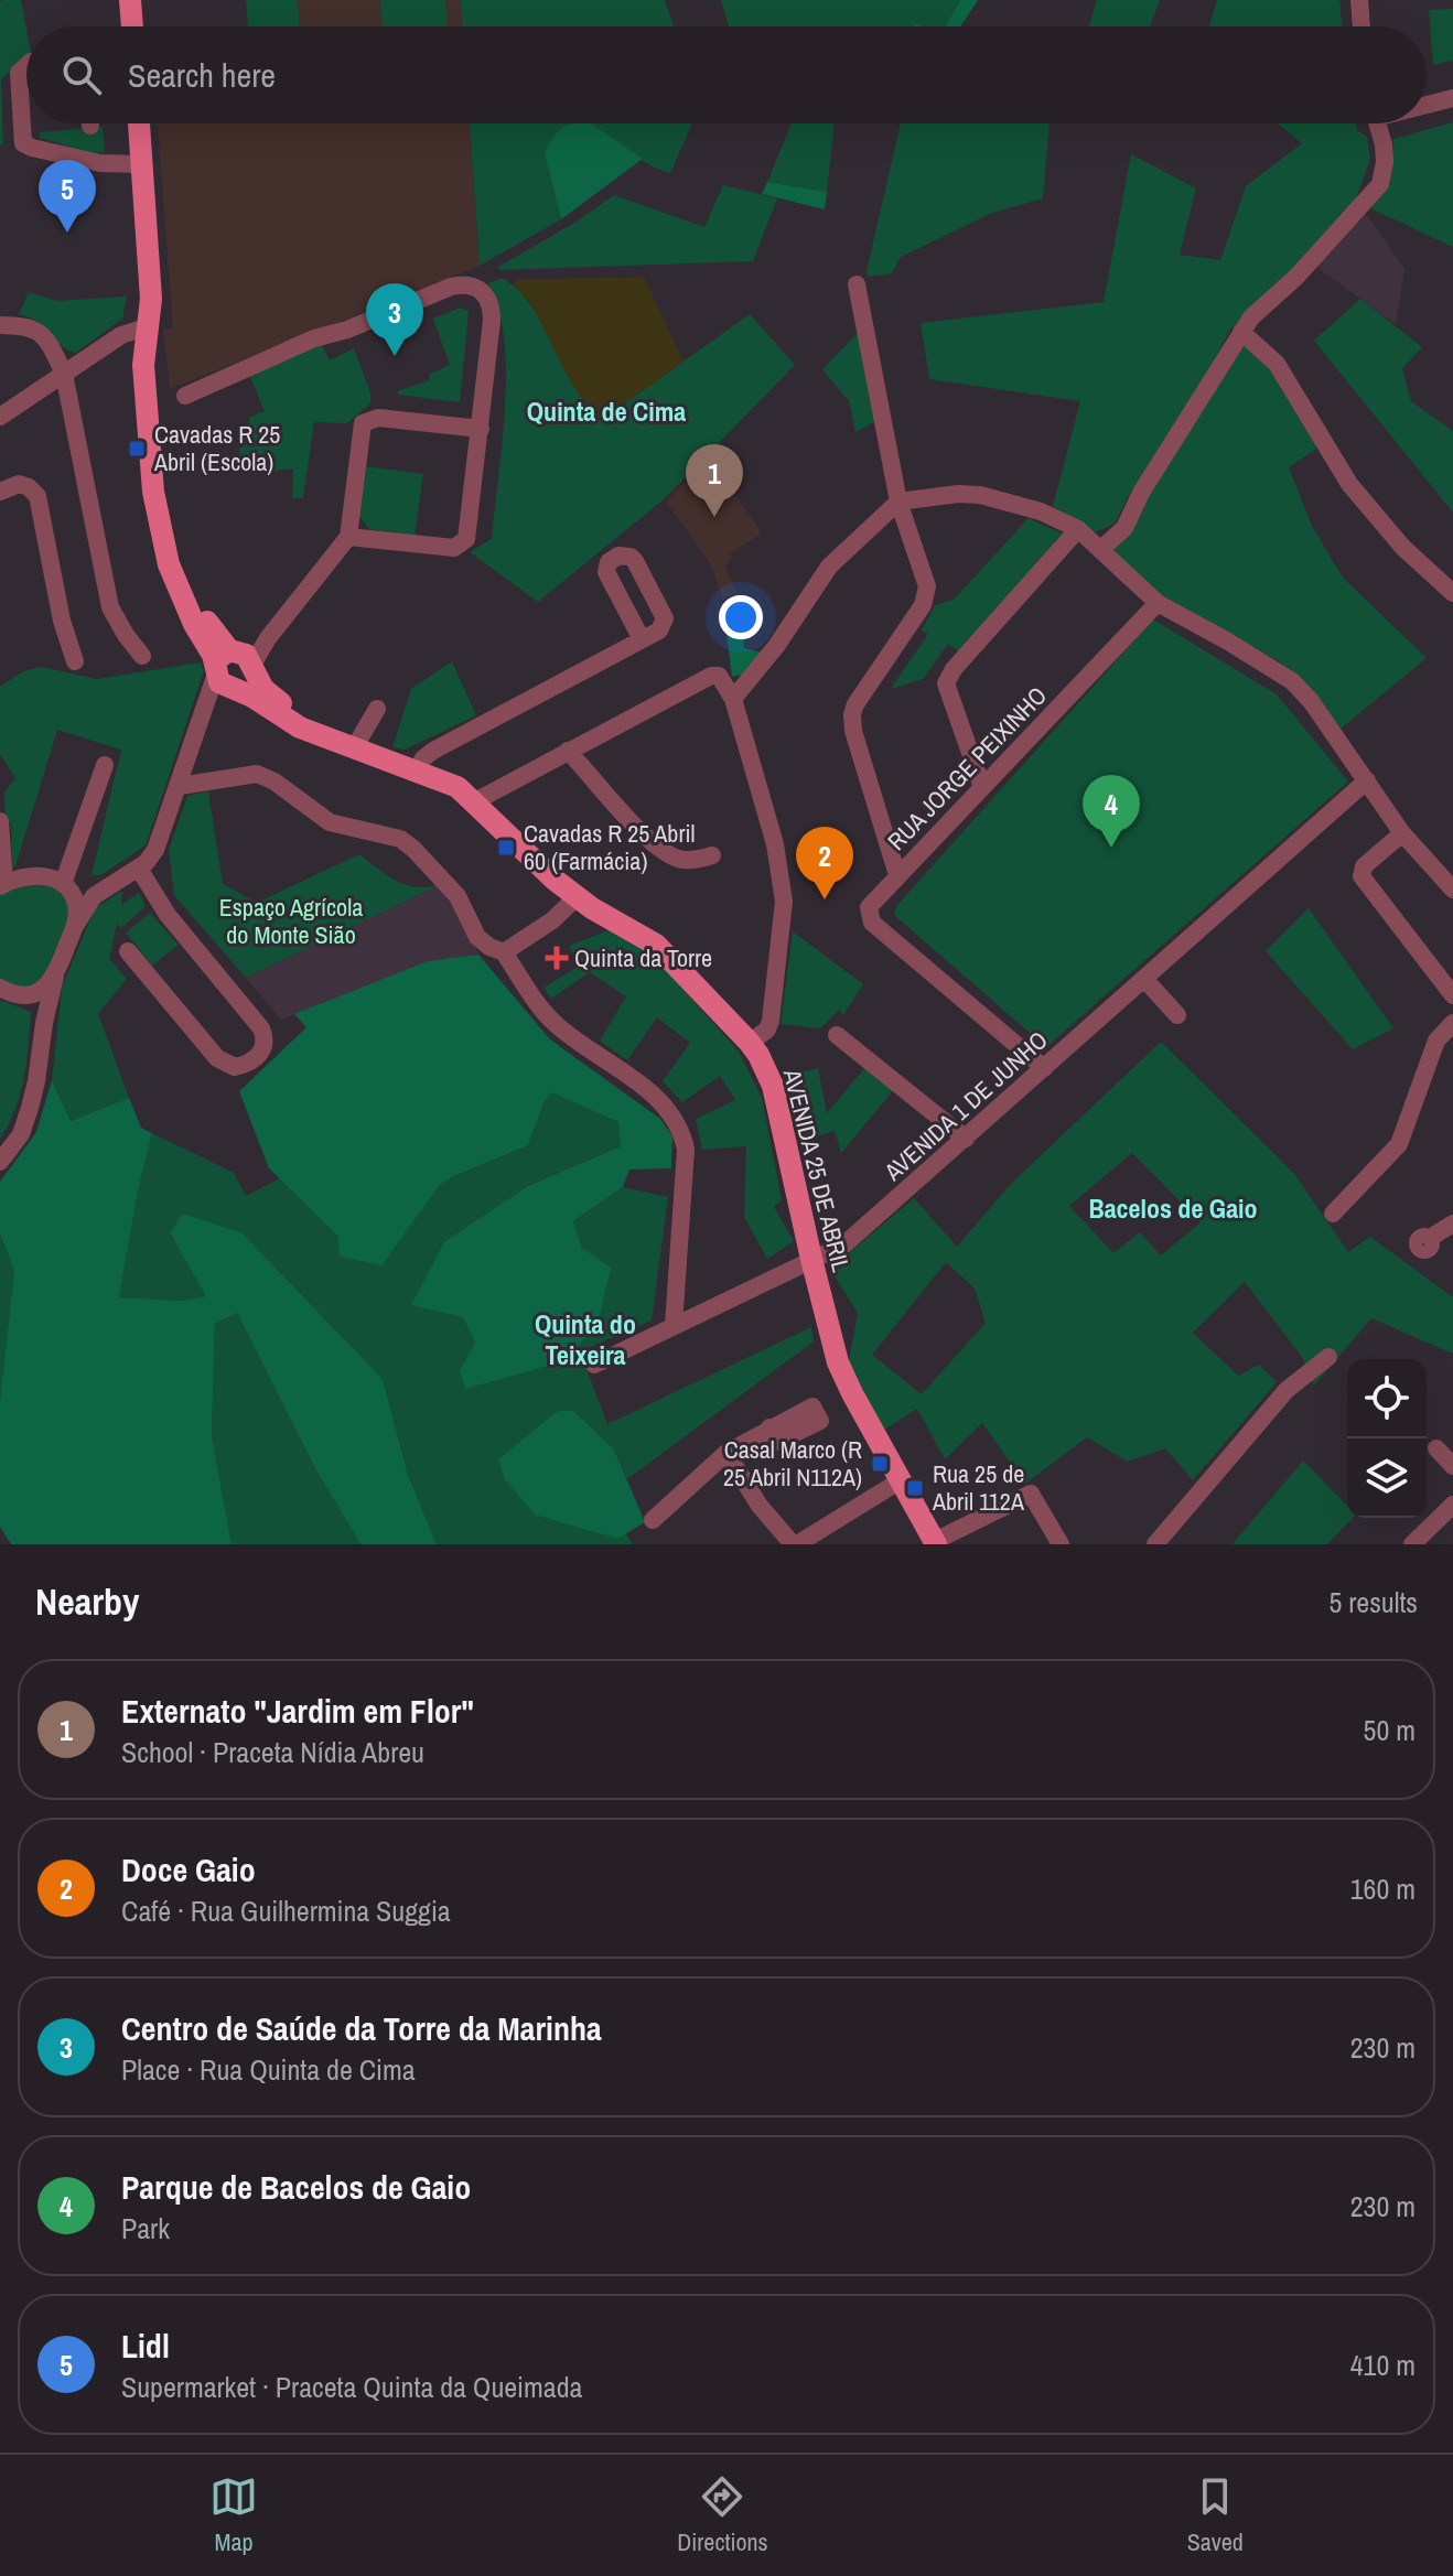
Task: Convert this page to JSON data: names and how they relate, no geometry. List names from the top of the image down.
{
  "streets": {
    "main road": ["AVENIDA 25 DE ABRIL"],
    "street": ["RUA JORGE PEIXINHO", "AVENIDA 1 DE JUNHO"]
  },
  "crossings": [
    ["RUA JORGE PEIXINHO", "AVENIDA 1 DE JUNHO"],
    ["AVENIDA 1 DE JUNHO", "AVENIDA 25 DE ABRIL"]
  ],
  "districts": ["Quinta de Cima", "Bacelos de Gaio", "Quinta do Teixeira"],
  "parks": ["Espaço Agrícola do Monte Sião"],
  "places": {
    "transit": [
      "Cavadas R 25 Abril (Escola)",
      "Cavadas R 25 Abril 60 (Farmácia)",
      "Casal Marco (R 25 Abril N112A)",
      "Rua 25 de Abril 112A"
    ],
    "health": ["Quinta da Torre"]
  },
  "page": {
    "search": "Search here",
    "pins": [
      "5",
      "3",
      "1",
      "4",
      "2"
    ],
    "heading": ["Nearby", "5 results"],
    "list": [
      {
        "mark": "1",
        "name": "Externato \"Jardim em Flor\"",
        "note": "School · Praceta Nídia Abreu",
        "value": "50 m"
      },
      {
        "mark": "2",
        "name": "Doce Gaio",
        "note": "Café · Rua Guilhermina Suggia",
        "value": "160 m"
      },
      {
        "mark": "3",
        "name": "Centro de Saúde da Torre da Marinha",
        "note": "Place · Rua Quinta de Cima",
        "value": "230 m"
      },
      {
        "mark": "4",
        "name": "Parque de Bacelos de Gaio",
        "note": "Park",
        "value": "230 m"
      },
      {
        "mark": "5",
        "name": "Lidl",
        "note": "Supermarket · Praceta Quinta da Queimada",
        "value": "410 m"
      }
    ],
    "nav": ["Map", "Directions", "Saved"]
  }
}
